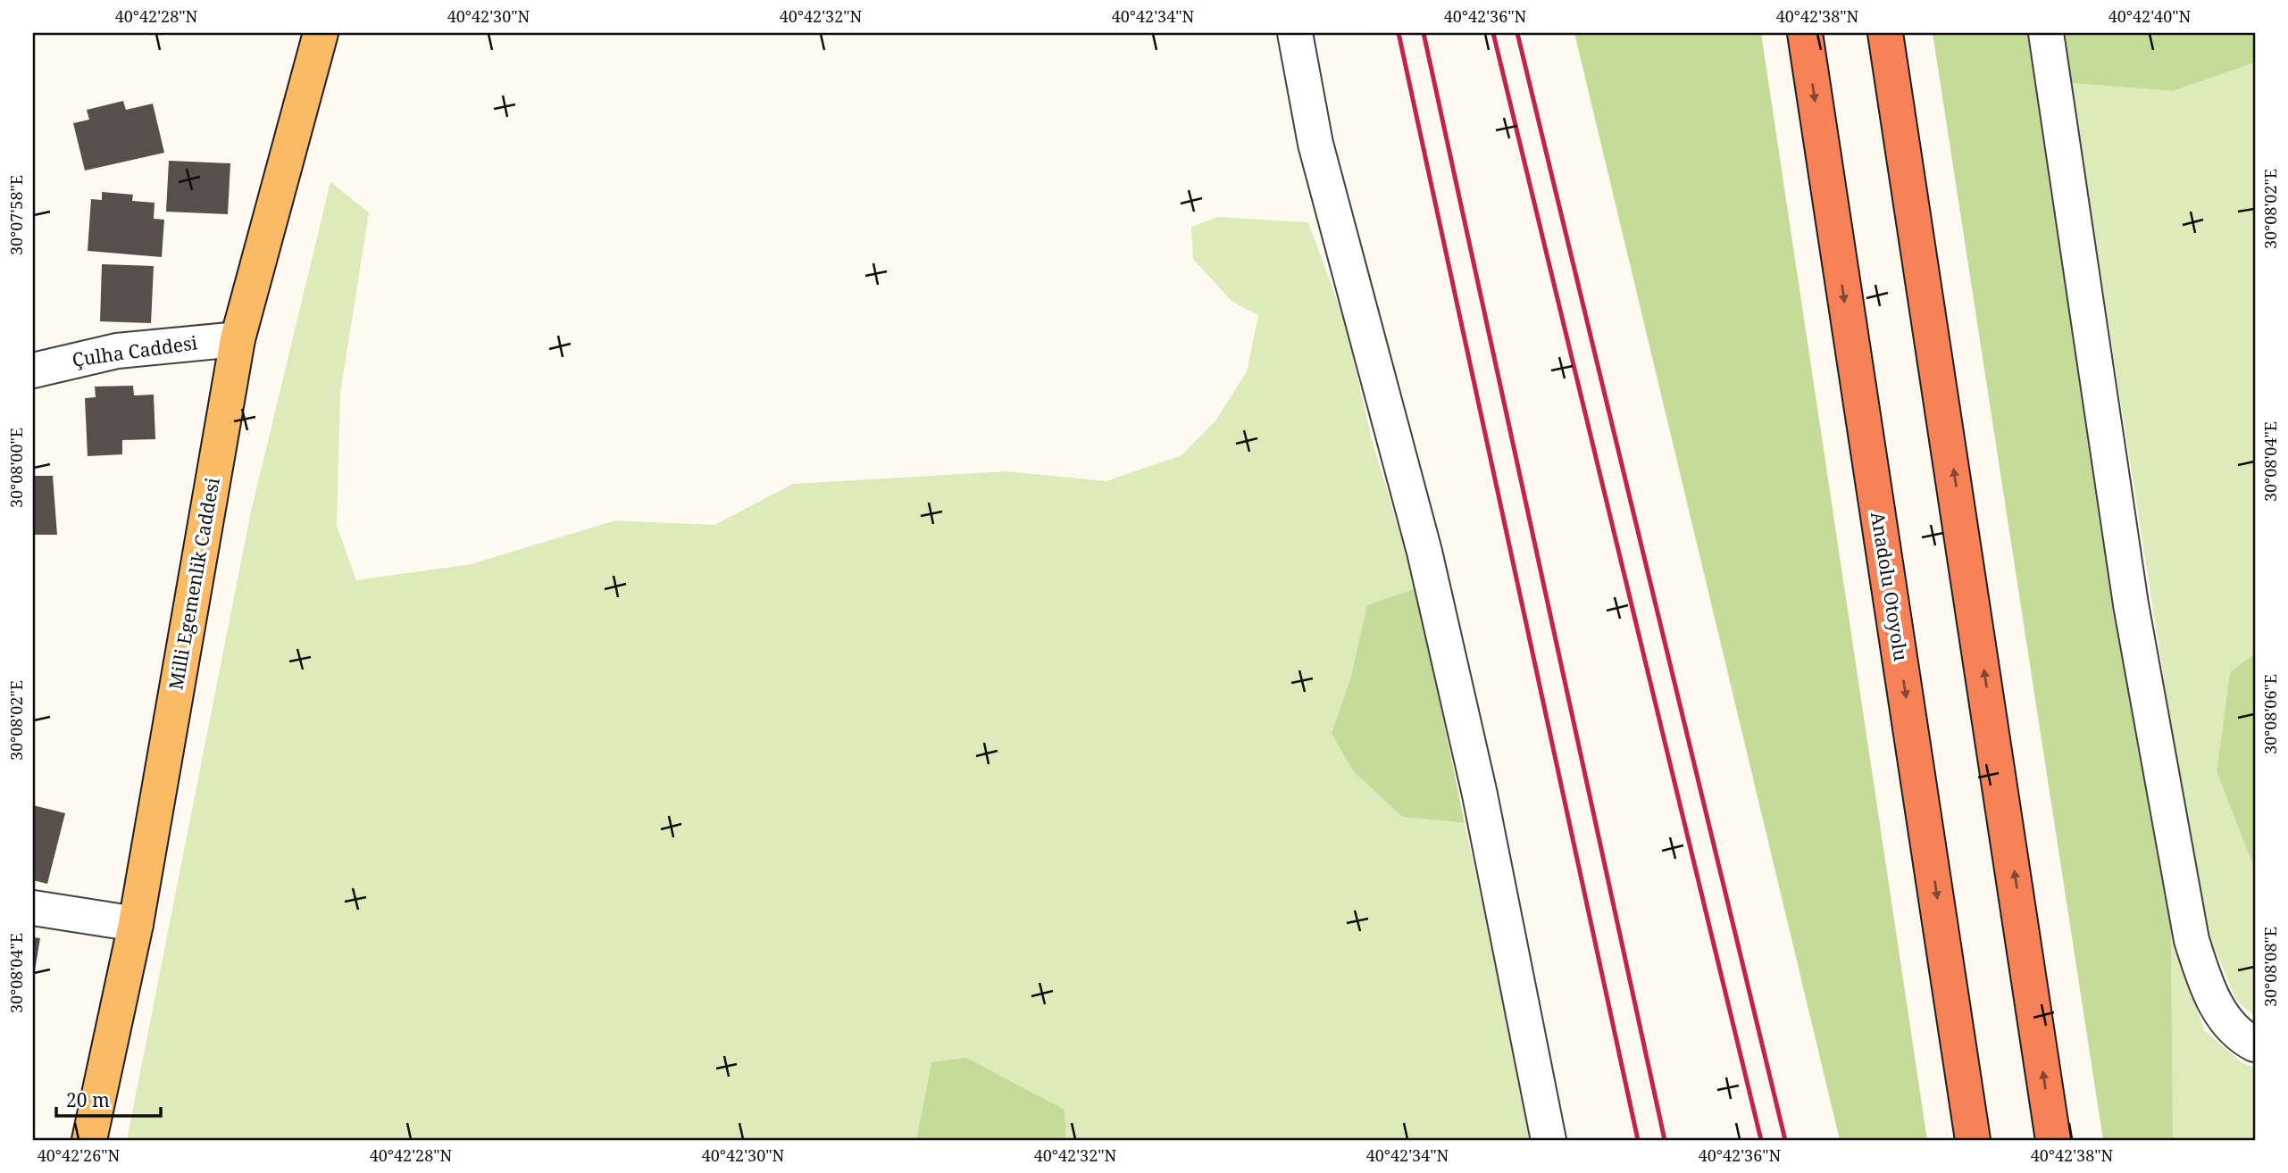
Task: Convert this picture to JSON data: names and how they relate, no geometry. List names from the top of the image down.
{
  "streets": {
    "highway": ["Anadolu Otoyolu"],
    "main road": ["Milli Egemenlik Caddesi"],
    "street": ["Çulha Caddesi"]
  },
  "crossings": [
    ["Çulha Caddesi", "Milli Egemenlik Caddesi"]
  ],
  "scale_bar": "20 m",
  "coordinates": [
    "40°42'28\"N",
    "40°42'30\"N",
    "40°42'32\"N",
    "40°42'34\"N",
    "40°42'36\"N",
    "40°42'38\"N",
    "40°42'40\"N",
    "30°08'02\"E",
    "30°07'58\"E",
    "30°08'04\"E",
    "30°08'00\"E",
    "30°08'06\"E",
    "30°08'08\"E",
    "40°42'26\"N"
  ]
}
